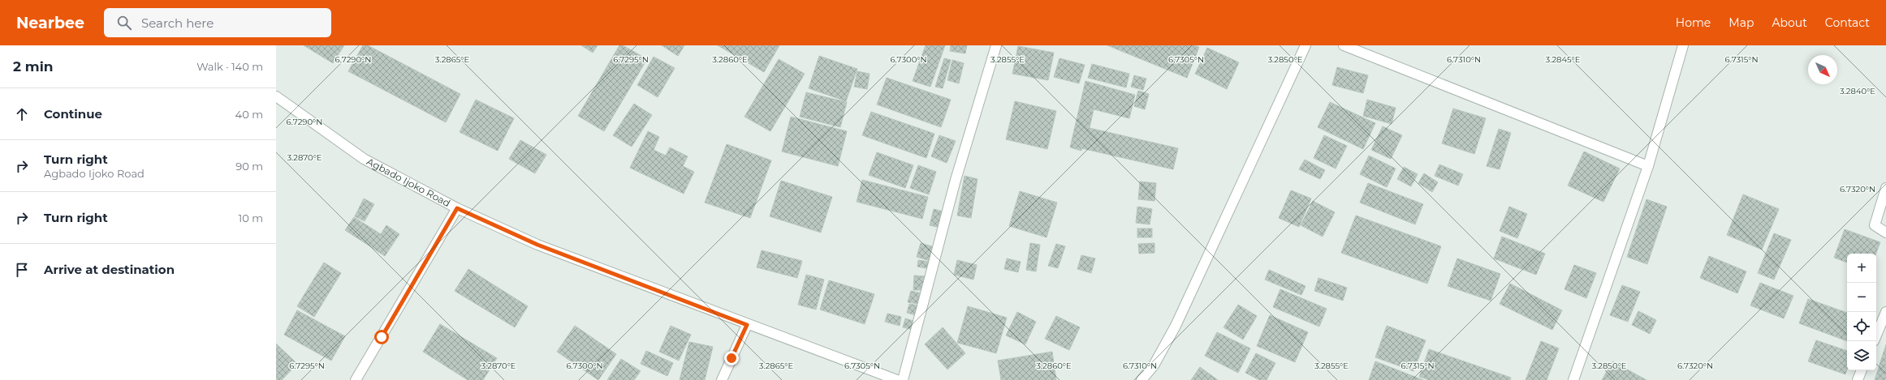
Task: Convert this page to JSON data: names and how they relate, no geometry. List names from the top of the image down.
{
  "streets": {
    "street": ["Agbado Ijoko Road"]
  },
  "north": "bottom right",
  "page": {
    "header": "Nearbee",
    "search": "Search here",
    "nav": [
      "Home",
      "Map",
      "About",
      "Contact"
    ],
    "heading": ["2 min", "Walk · 140 m"],
    "list": [
      ["Continue", "40 m"],
      ["Turn right", "Agbado Ijoko Road", "90 m"],
      ["Turn right", "10 m"],
      "Arrive at destination"
    ],
    "map_buttons": ["+", "−"]
  },
  "coordinates": [
    "6.7290°N",
    "3.2865°E",
    "6.7295°N",
    "3.2860°E",
    "6.7300°N",
    "3.2855°E",
    "6.7305°N",
    "3.2850°E",
    "6.7310°N",
    "3.2845°E",
    "6.7315°N",
    "3.2840°E",
    "3.2870°E",
    "6.7320°N"
  ]
}
